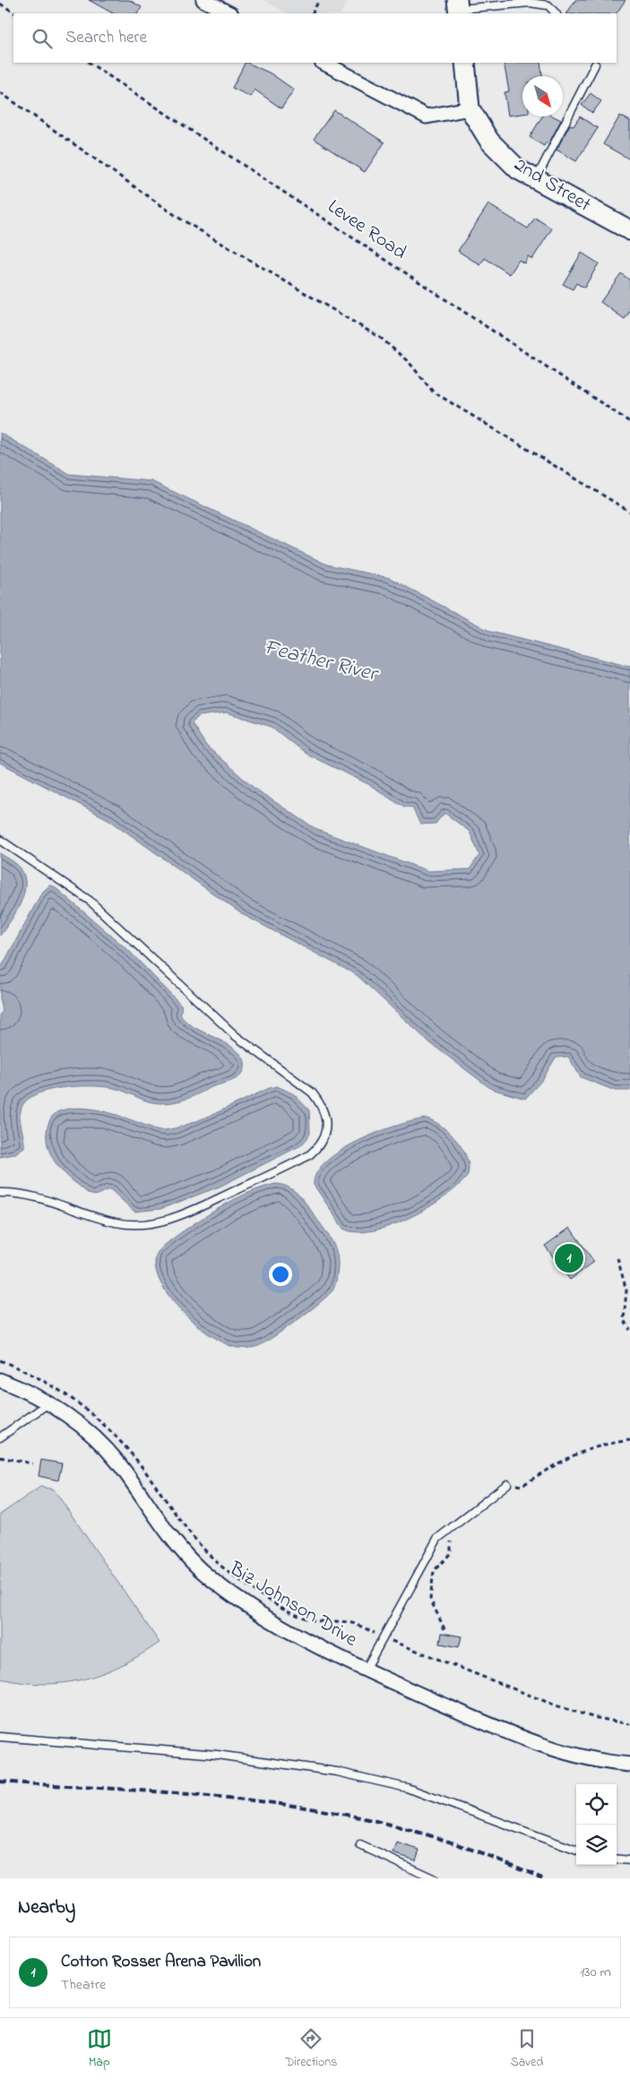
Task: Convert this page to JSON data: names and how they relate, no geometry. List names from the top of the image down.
{
  "streets": {
    "main road": ["2nd Street"],
    "street": ["Biz Johnson Drive"],
    "path": ["Levee Road"]
  },
  "water": ["Feather River"],
  "north": "bottom right",
  "page": {
    "search": "Search here",
    "pins": "1",
    "heading": "Nearby",
    "list": [
      {
        "mark": "1",
        "name": "Cotton Rosser Arena Pavilion",
        "note": "Theatre",
        "value": "130 m"
      }
    ],
    "nav": ["Map", "Directions", "Saved"]
  }
}
